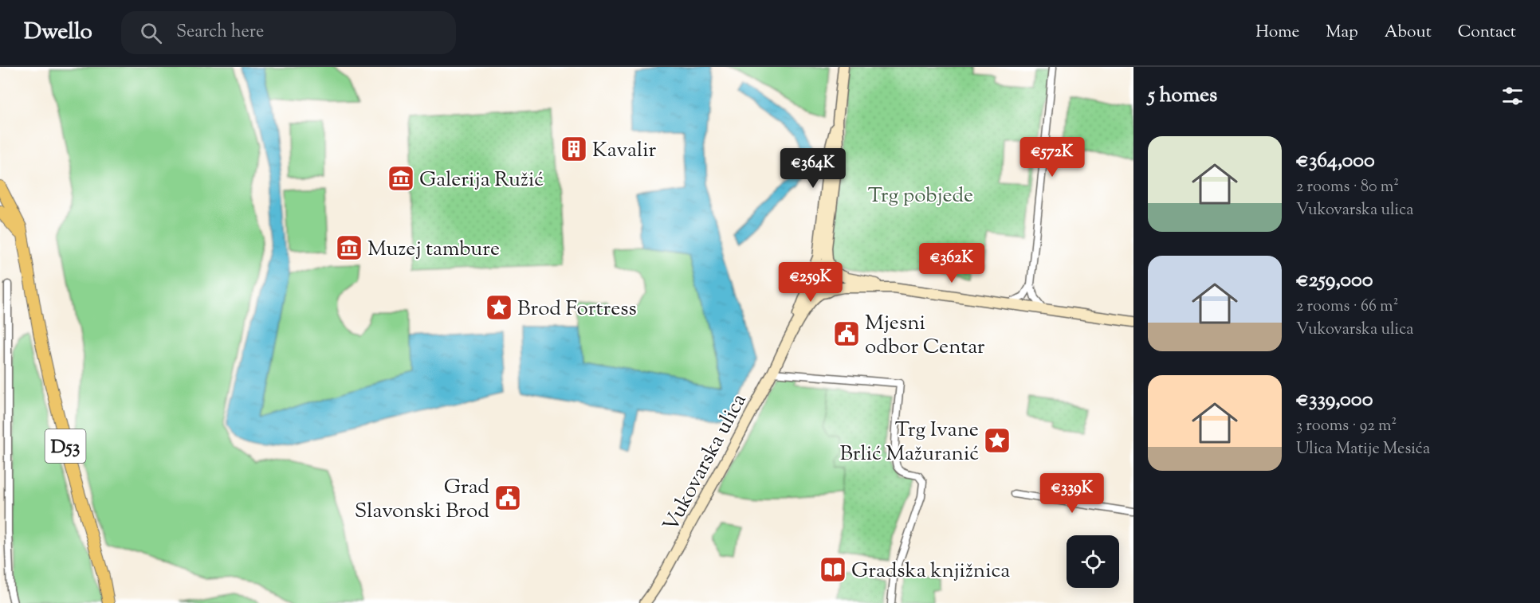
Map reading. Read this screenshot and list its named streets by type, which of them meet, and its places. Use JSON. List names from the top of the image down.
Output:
{
  "streets": {
    "main road": ["D53", "Vukovarska ulica"]
  },
  "parks": ["Trg pobjede"],
  "places": {
    "building": ["Kavalir"],
    "museum": ["Galerija Ružić", "Muzej tambure"],
    "place": ["Brod Fortress", "Trg Ivane Brlić Mažuranić"],
    "public building": ["Mjesni odbor Centar", "Grad Slavonski Brod"],
    "library": ["Gradska knjižnica"]
  },
  "page": {
    "header": "Dwello",
    "search": "Search here",
    "nav": [
      "Home",
      "Map",
      "About",
      "Contact"
    ],
    "heading": "5 homes",
    "list": [
      {
        "name": "€364,000",
        "note": "2 rooms · 80 m² · Vukovarska ulica"
      },
      {
        "name": "€259,000",
        "note": "2 rooms · 66 m² · Vukovarska ulica"
      },
      {
        "name": "€339,000",
        "note": "3 rooms · 92 m² · Ulica Matije Mesića"
      }
    ],
    "price": [
      "€572K",
      "€364K",
      "€362K",
      "€259K",
      "€339K"
    ]
  }
}
